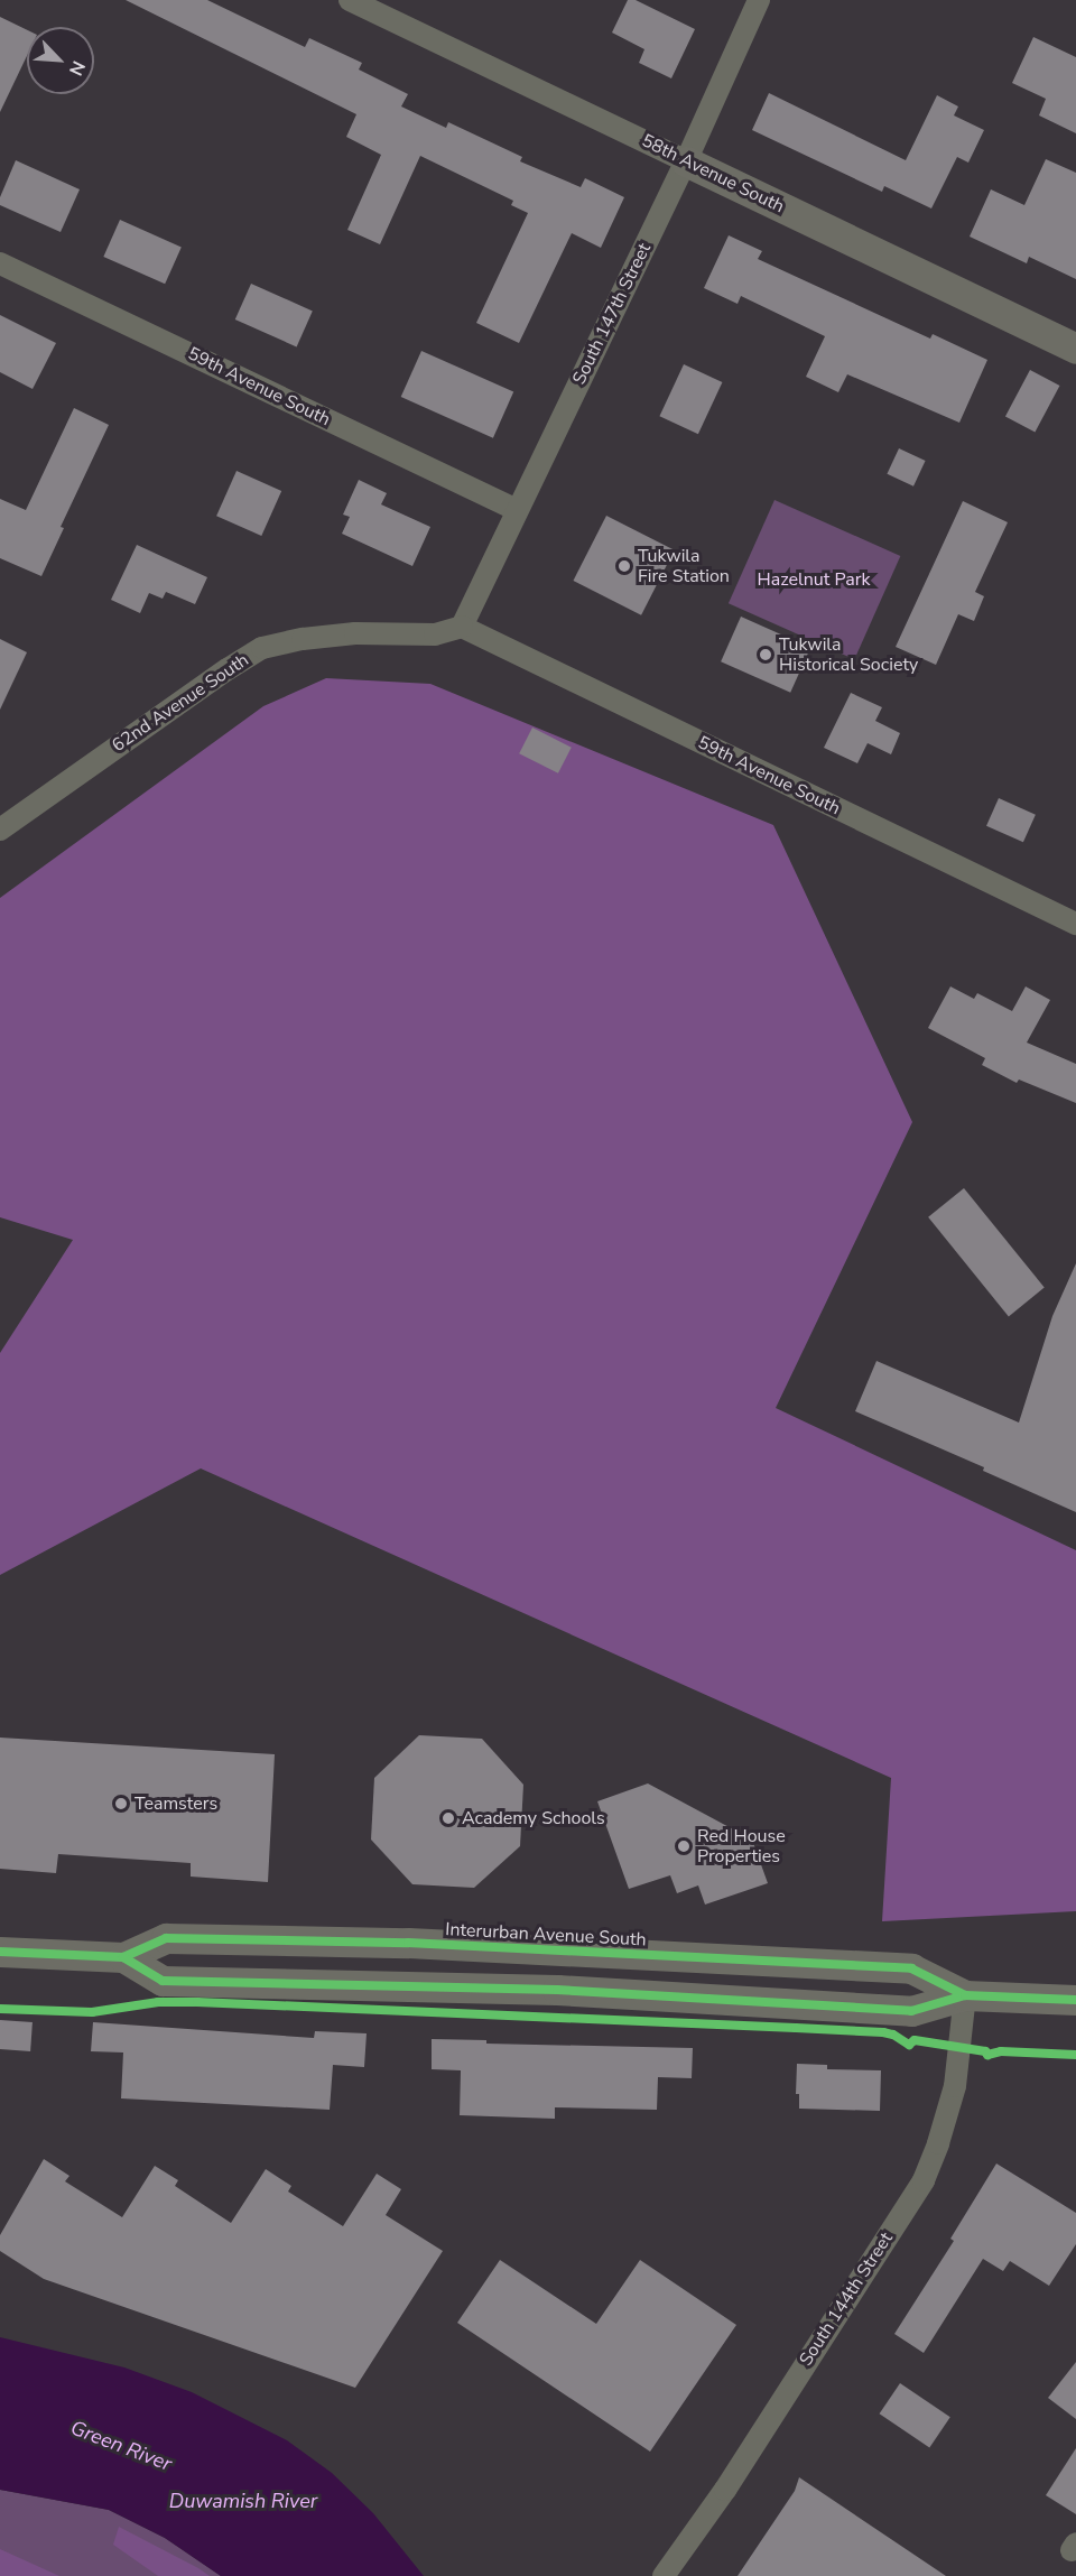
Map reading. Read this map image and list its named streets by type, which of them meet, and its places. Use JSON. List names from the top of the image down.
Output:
{
  "streets": {
    "main road": ["58th Avenue South", "Interurban Avenue South"],
    "street": [
      "South 147th Street",
      "59th Avenue South",
      "62nd Avenue South",
      "South 144th Street"
    ]
  },
  "crossings": [
    ["58th Avenue South", "South 147th Street"],
    ["South 147th Street", "59th Avenue South"],
    ["South 147th Street", "62nd Avenue South"],
    ["59th Avenue South", "62nd Avenue South"],
    ["Interurban Avenue South", "South 144th Street"]
  ],
  "water": ["Green River", "Duwamish River"],
  "parks": ["Hazelnut Park"],
  "places": [
    "Tukwila Fire Station",
    "Tukwila Historical Society",
    "Teamsters",
    "Academy Schools",
    "Red House Properties"
  ],
  "north": "bottom right"
}
